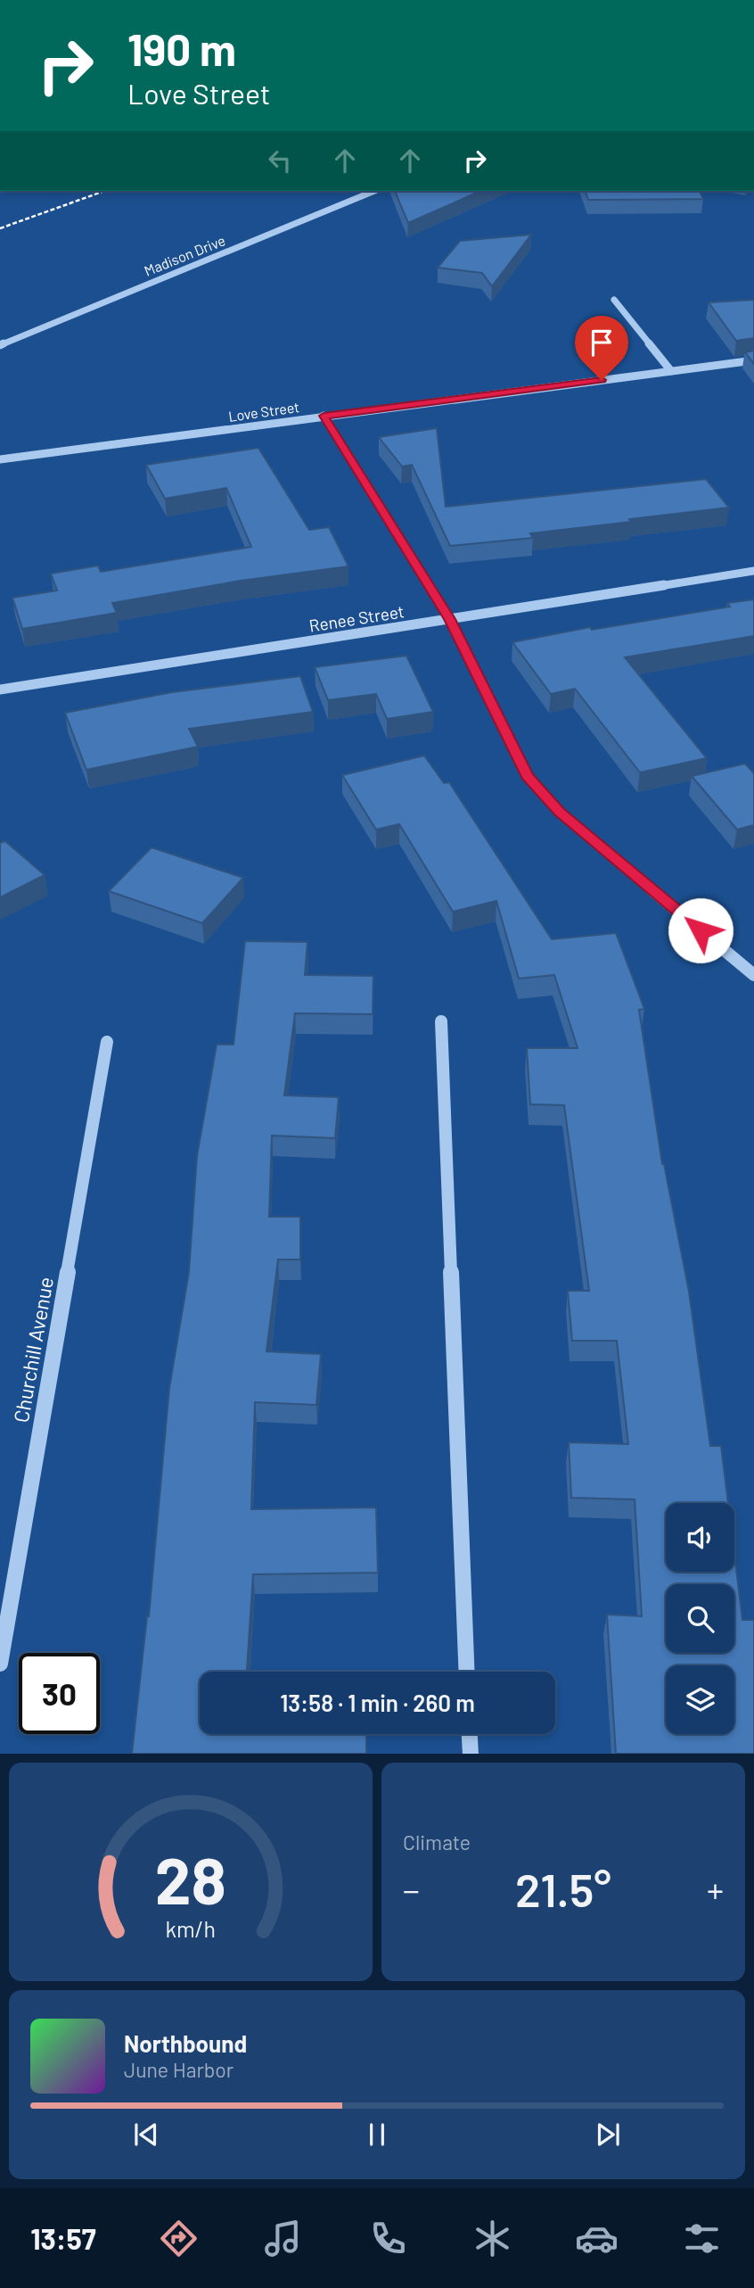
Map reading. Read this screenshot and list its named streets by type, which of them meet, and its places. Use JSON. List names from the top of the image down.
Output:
{
  "streets": {
    "street": [
      "Madison Drive",
      "Love Street",
      "Renee Street",
      "Churchill Avenue"
    ]
  },
  "page": {
    "turn": ["190 m", "Love Street"],
    "limit": "30",
    "trip": "13:58 · 1 min · 260 m",
    "tile": "Climate",
    "heat": ["−", "21.5°", "+"],
    "song": ["Northbound", "June Harbor"],
    "tabs": "13:57",
    "gauge": ["28", "km/h"]
  }
}
